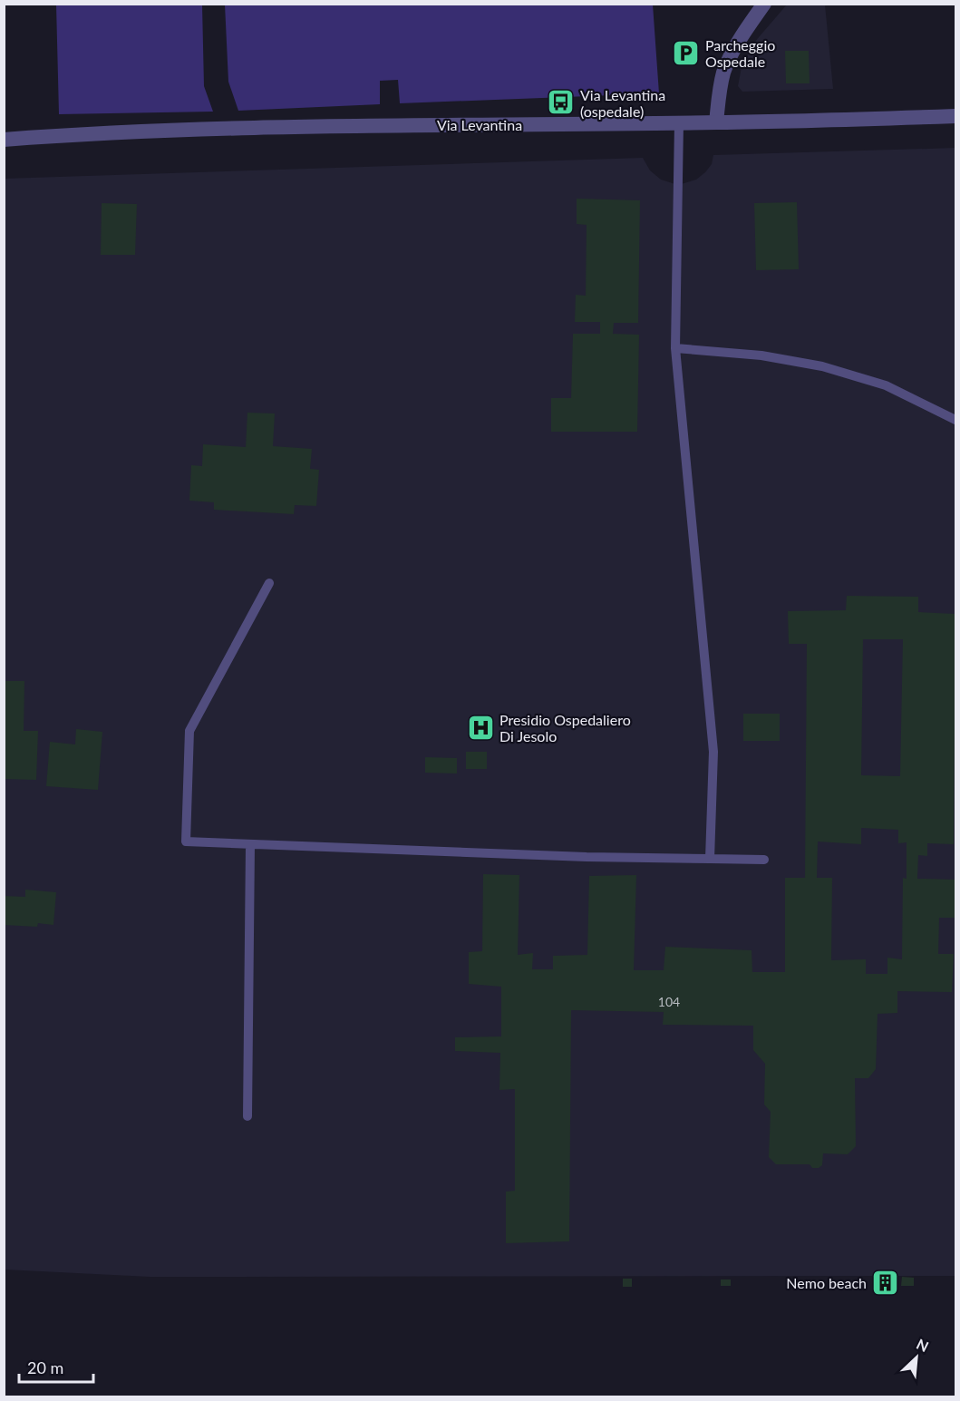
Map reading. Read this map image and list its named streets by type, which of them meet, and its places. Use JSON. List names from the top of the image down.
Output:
{
  "streets": {
    "street": ["Via Levantina"]
  },
  "places": {
    "parking": ["Parcheggio Ospedale"],
    "bus stop": ["Via Levantina (ospedale)"],
    "hospital": ["Presidio Ospedaliero Di Jesolo"],
    "building": ["Nemo beach"]
  },
  "house_numbers": ["104"],
  "scale_bar": "20 m",
  "north": "top right"
}
